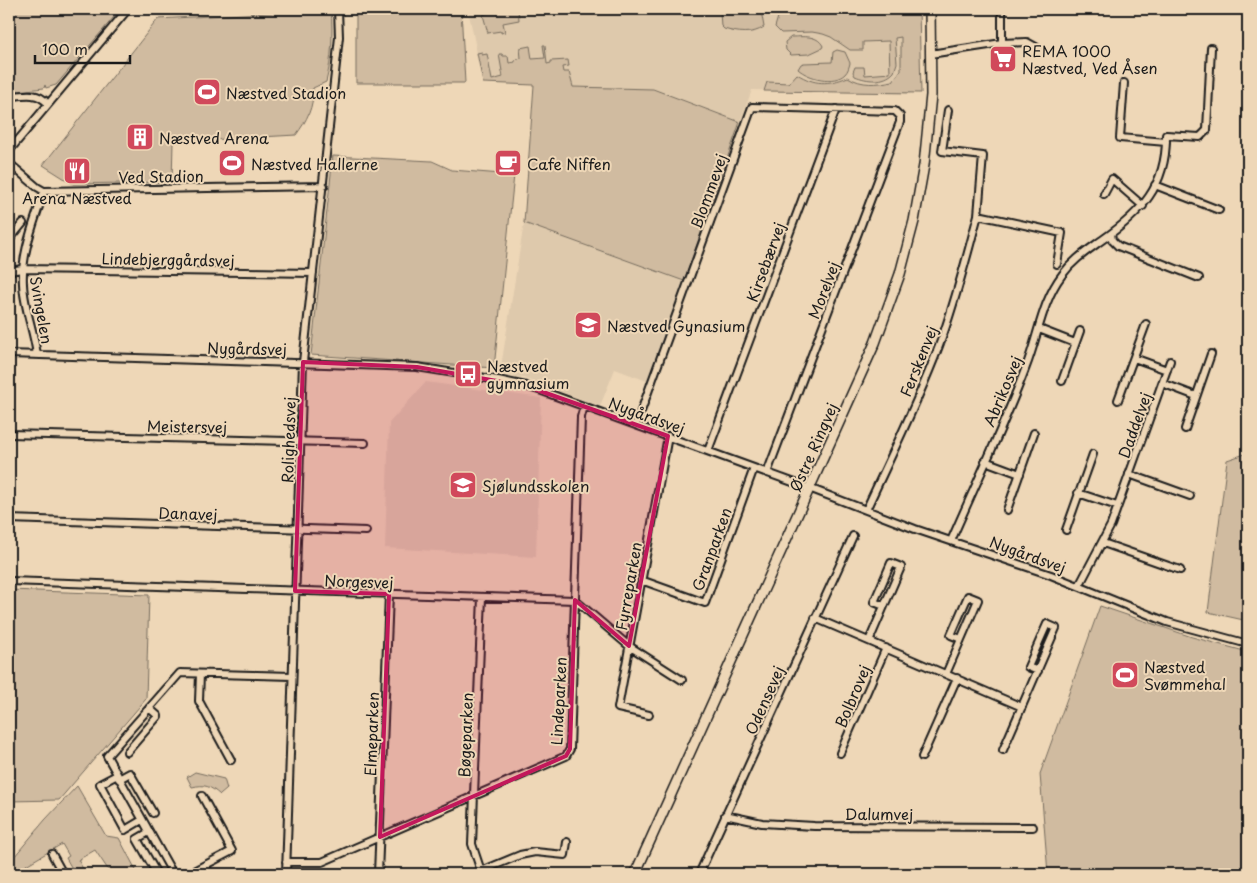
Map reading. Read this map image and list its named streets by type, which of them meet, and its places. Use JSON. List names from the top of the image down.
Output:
{
  "streets": {
    "street": [
      "Ved Stadion",
      "Blommevej",
      "Lindebjerggårdsvej",
      "Kirsebærvej",
      "Morelvej",
      "Svingelen",
      "Nygårdsvej",
      "Ferskenvej",
      "Abrikosvej",
      "Daddelvej",
      "Meistersvej",
      "Rolighedsvej",
      "Østre Ringvej",
      "Danavej",
      "Granparken",
      "Norgesvej",
      "Fyrreparken",
      "Bolbrovej",
      "Odensevej",
      "Lindeparken",
      "Elmeparken",
      "Bøgeparken",
      "Dalumvej"
    ]
  },
  "crossings": [
    ["Ved Stadion", "Svingelen"],
    ["Ved Stadion", "Rolighedsvej"],
    ["Blommevej", "Kirsebærvej"],
    ["Blommevej", "Morelvej"],
    ["Blommevej", "Nygårdsvej"],
    ["Lindebjerggårdsvej", "Svingelen"],
    ["Lindebjerggårdsvej", "Rolighedsvej"],
    ["Kirsebærvej", "Nygårdsvej"],
    ["Morelvej", "Nygårdsvej"],
    ["Svingelen", "Nygårdsvej"],
    ["Nygårdsvej", "Ferskenvej"],
    ["Nygårdsvej", "Abrikosvej"],
    ["Nygårdsvej", "Daddelvej"],
    ["Nygårdsvej", "Rolighedsvej"],
    ["Nygårdsvej", "Østre Ringvej"],
    ["Nygårdsvej", "Granparken"],
    ["Nygårdsvej", "Fyrreparken"],
    ["Nygårdsvej", "Lindeparken"],
    ["Meistersvej", "Rolighedsvej"],
    ["Rolighedsvej", "Danavej"],
    ["Rolighedsvej", "Norgesvej"],
    ["Rolighedsvej", "Lindeparken"],
    ["Granparken", "Fyrreparken"],
    ["Norgesvej", "Lindeparken"],
    ["Norgesvej", "Elmeparken"],
    ["Norgesvej", "Bøgeparken"],
    ["Odensevej", "Dalumvej"],
    ["Lindeparken", "Elmeparken"],
    ["Lindeparken", "Bøgeparken"]
  ],
  "places": {
    "supermarket": ["REMA 1000 Næstved, Ved Åsen"],
    "sports": ["Næstved Stadion", "Næstved Hallerne", "Næstved Svømmehal"],
    "building": ["Næstved Arena"],
    "cafe": ["Cafe Niffen"],
    "restaurant": ["Arena Næstved"],
    "school or university": ["Næstved Gynasium", "Sjølundsskolen"],
    "bus stop": ["Næstved gymnasium"]
  },
  "scale_bar": "100 m"
}
